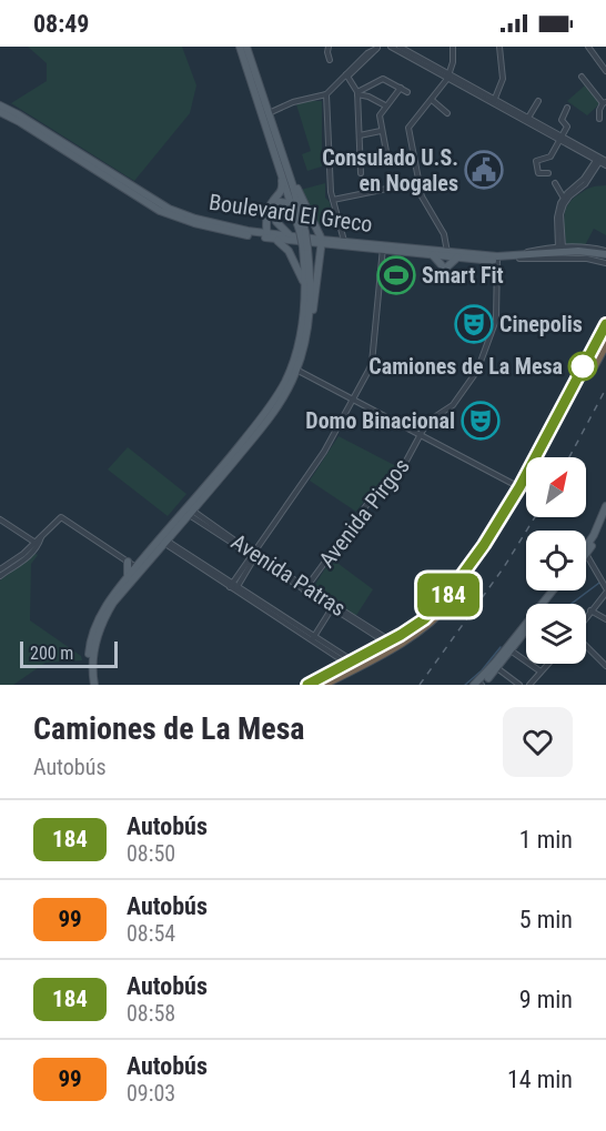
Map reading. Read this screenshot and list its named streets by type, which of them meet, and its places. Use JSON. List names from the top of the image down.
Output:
{
  "streets": {
    "main road": ["Boulevard El Greco"],
    "street": ["Avenida Pirgos", "Avenida Patras"]
  },
  "crossings": [
    ["Boulevard El Greco", "Avenida Pirgos"],
    ["Avenida Pirgos", "Avenida Patras"]
  ],
  "places": {
    "public building": ["Consulado U.S. en Nogales"],
    "sports": ["Smart Fit"],
    "theatre": ["Cinepolis", "Domo Binacional"],
    "other": ["Camiones de La Mesa"]
  },
  "lines": ["bus line 184"],
  "scale_bar": "200 m",
  "north": "top right",
  "page": {
    "status": "08:49",
    "on_map": "184",
    "scale": "200 m",
    "heading": ["Camiones de La Mesa", "Autobús"],
    "list": [
      {
        "mark": "184",
        "name": "Autobús",
        "note": "08:50",
        "value": "1 min"
      },
      {
        "mark": "99",
        "name": "Autobús",
        "note": "08:54",
        "value": "5 min"
      },
      {
        "mark": "184",
        "name": "Autobús",
        "note": "08:58",
        "value": "9 min"
      },
      {
        "mark": "99",
        "name": "Autobús",
        "note": "09:03",
        "value": "14 min"
      }
    ]
  }
}
